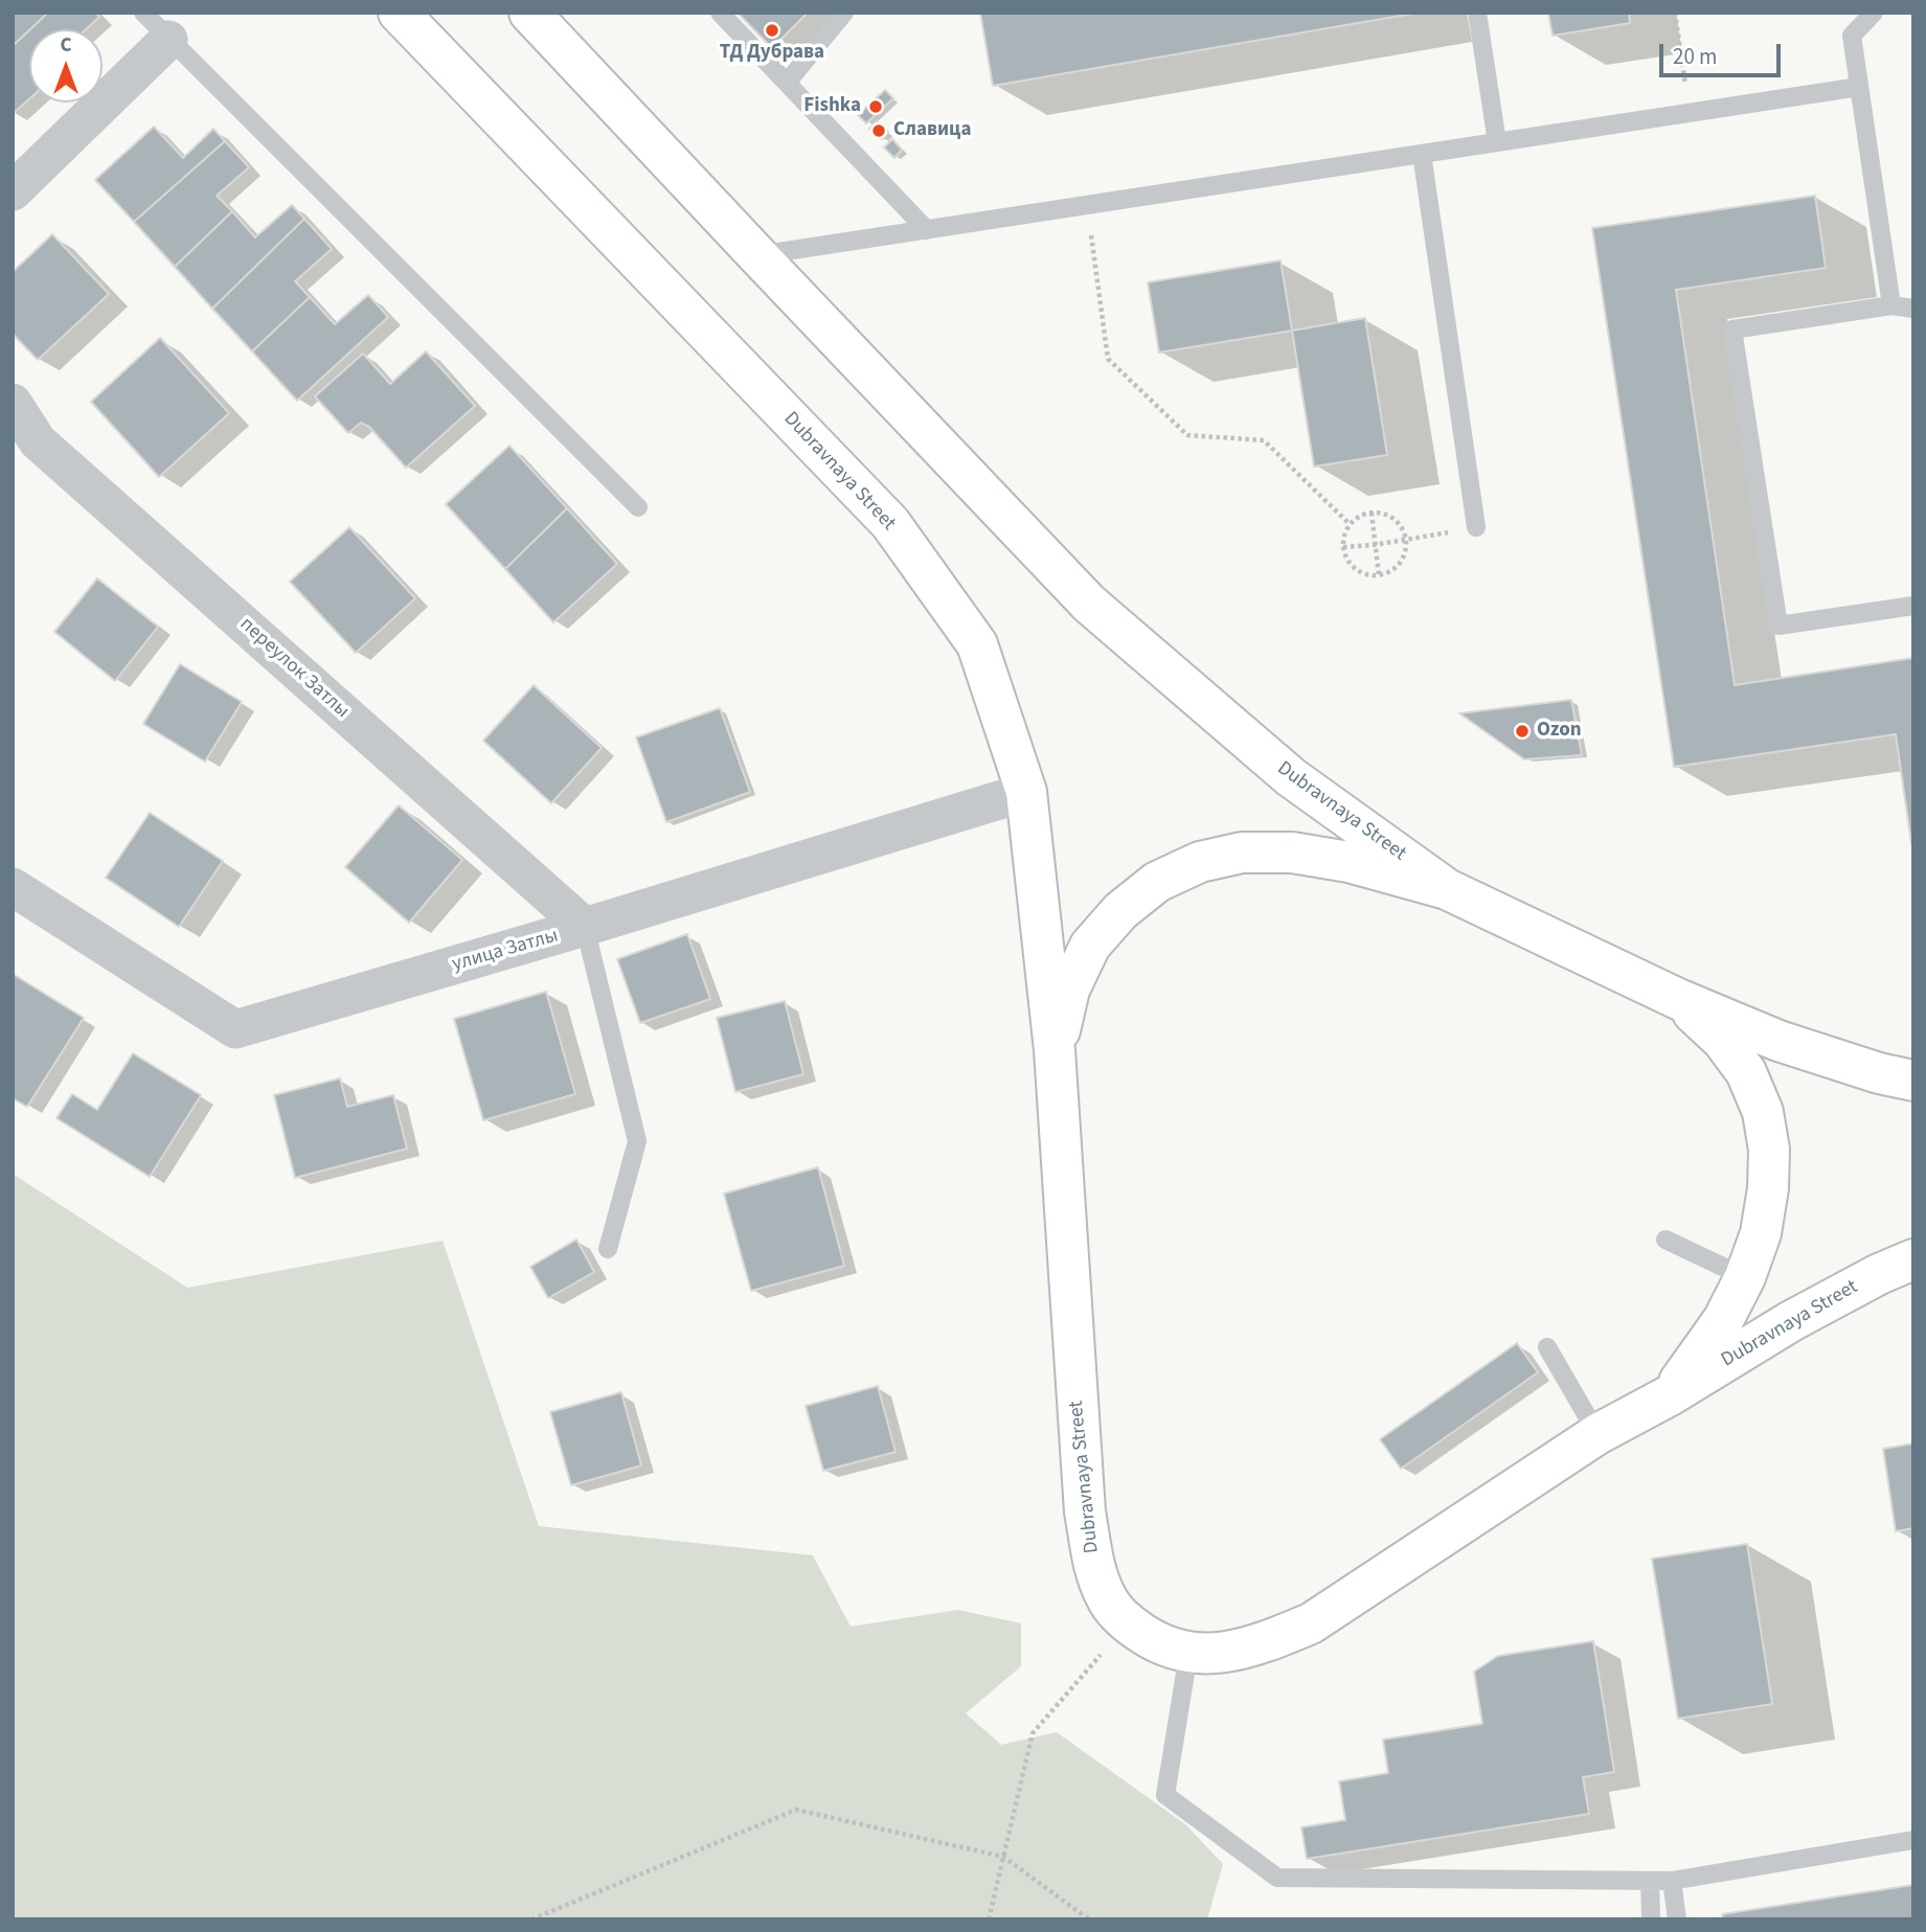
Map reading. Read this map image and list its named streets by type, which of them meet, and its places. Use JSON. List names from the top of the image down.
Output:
{
  "streets": {
    "street": ["Dubravnaya Street", "переулок Затлы", "улица Затлы"]
  },
  "crossings": [
    ["Dubravnaya Street", "улица Затлы"],
    ["переулок Затлы", "улица Затлы"]
  ],
  "places": [
    "ТД Дубрава",
    "Fishka",
    "Славица",
    "Ozon"
  ],
  "scale_bar": "20 m",
  "north": "top"
}
